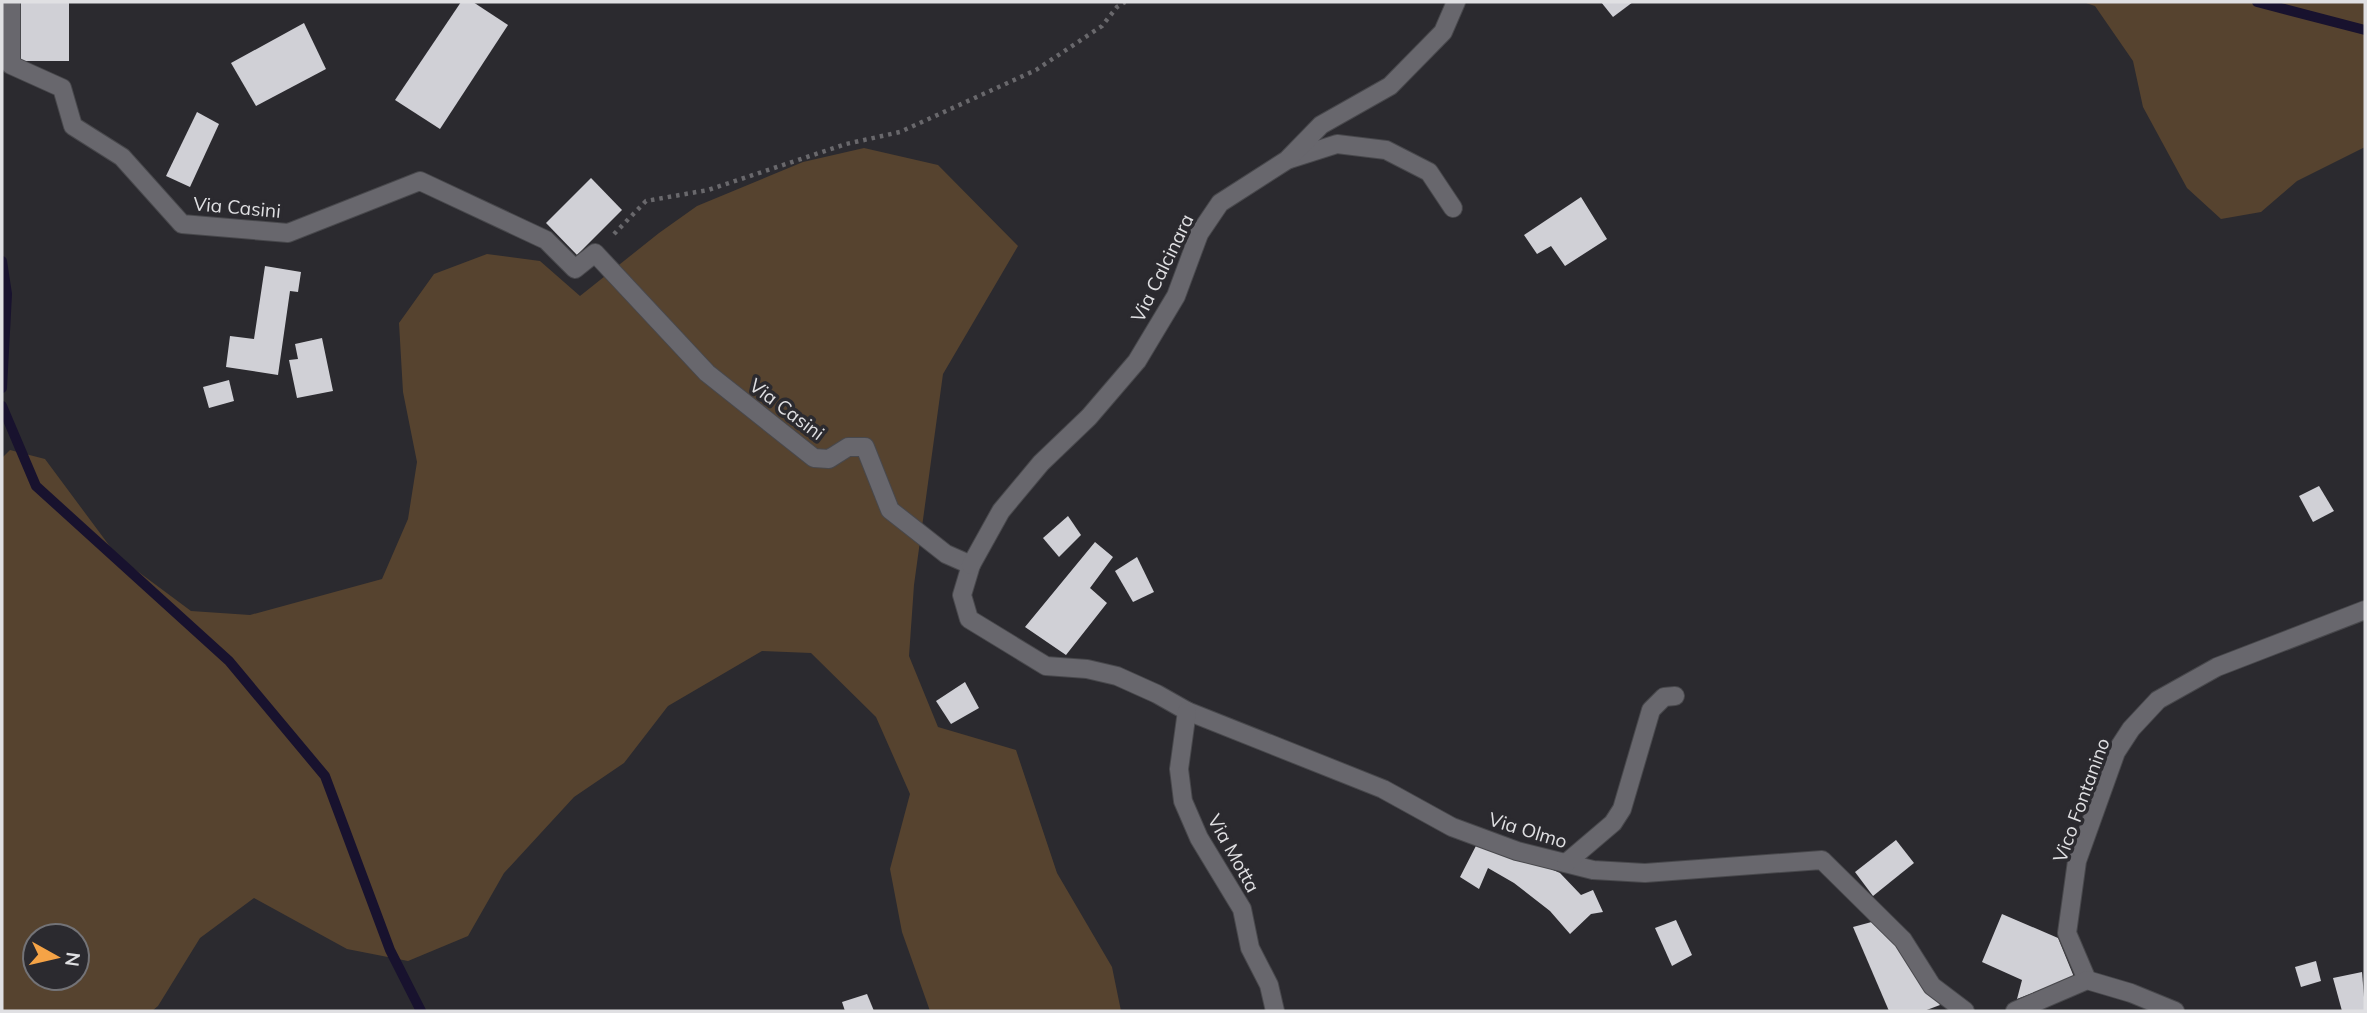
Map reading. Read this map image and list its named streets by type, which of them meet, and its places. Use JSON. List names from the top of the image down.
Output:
{
  "streets": {
    "street": [
      "Via Casini",
      "Via Calcinara",
      "Vico Fontanino",
      "Via Olmo",
      "Via Motta"
    ]
  },
  "crossings": [
    ["Via Casini", "Via Calcinara"],
    ["Via Casini", "Via Olmo"],
    ["Via Calcinara", "Via Olmo"],
    ["Via Olmo", "Via Motta"]
  ],
  "north": "right"
}
